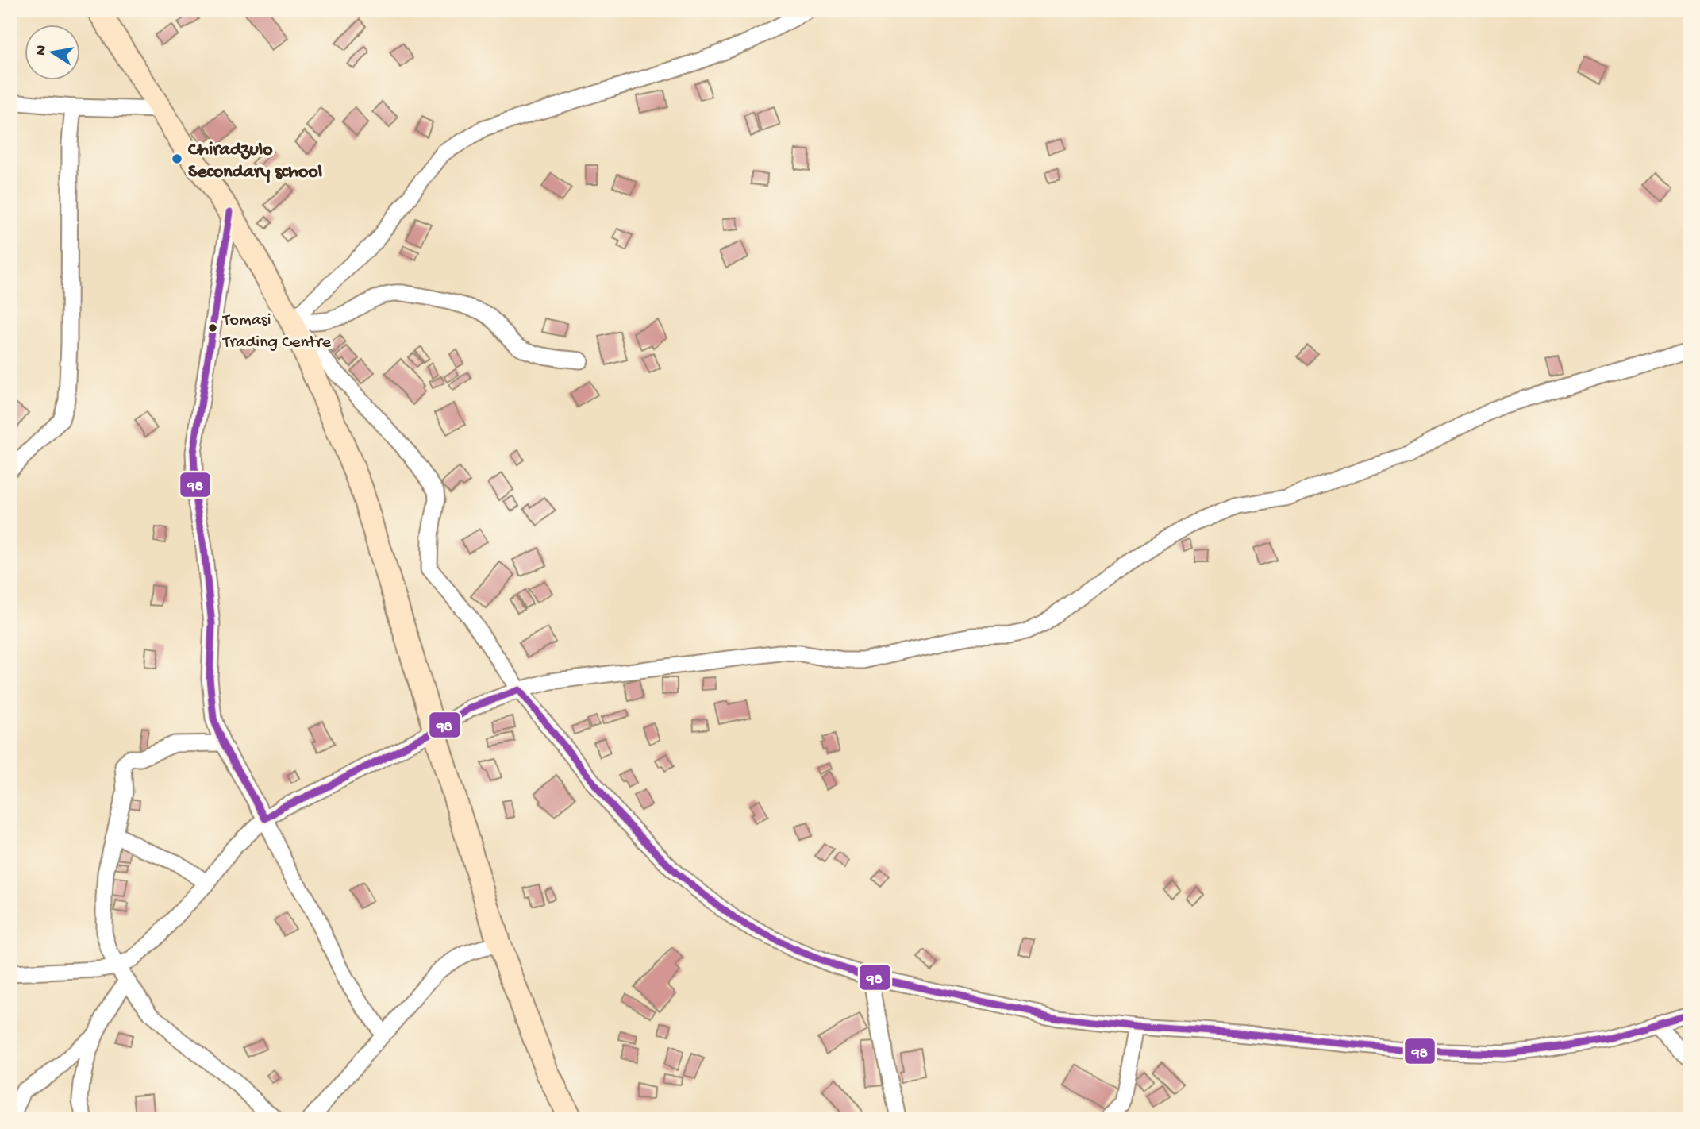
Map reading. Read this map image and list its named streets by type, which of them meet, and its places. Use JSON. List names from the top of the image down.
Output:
{
  "places": ["Chiradzulo Secondary school", "Tomasi Trading Centre"],
  "lines": ["transit line 98"],
  "north": "left"
}
